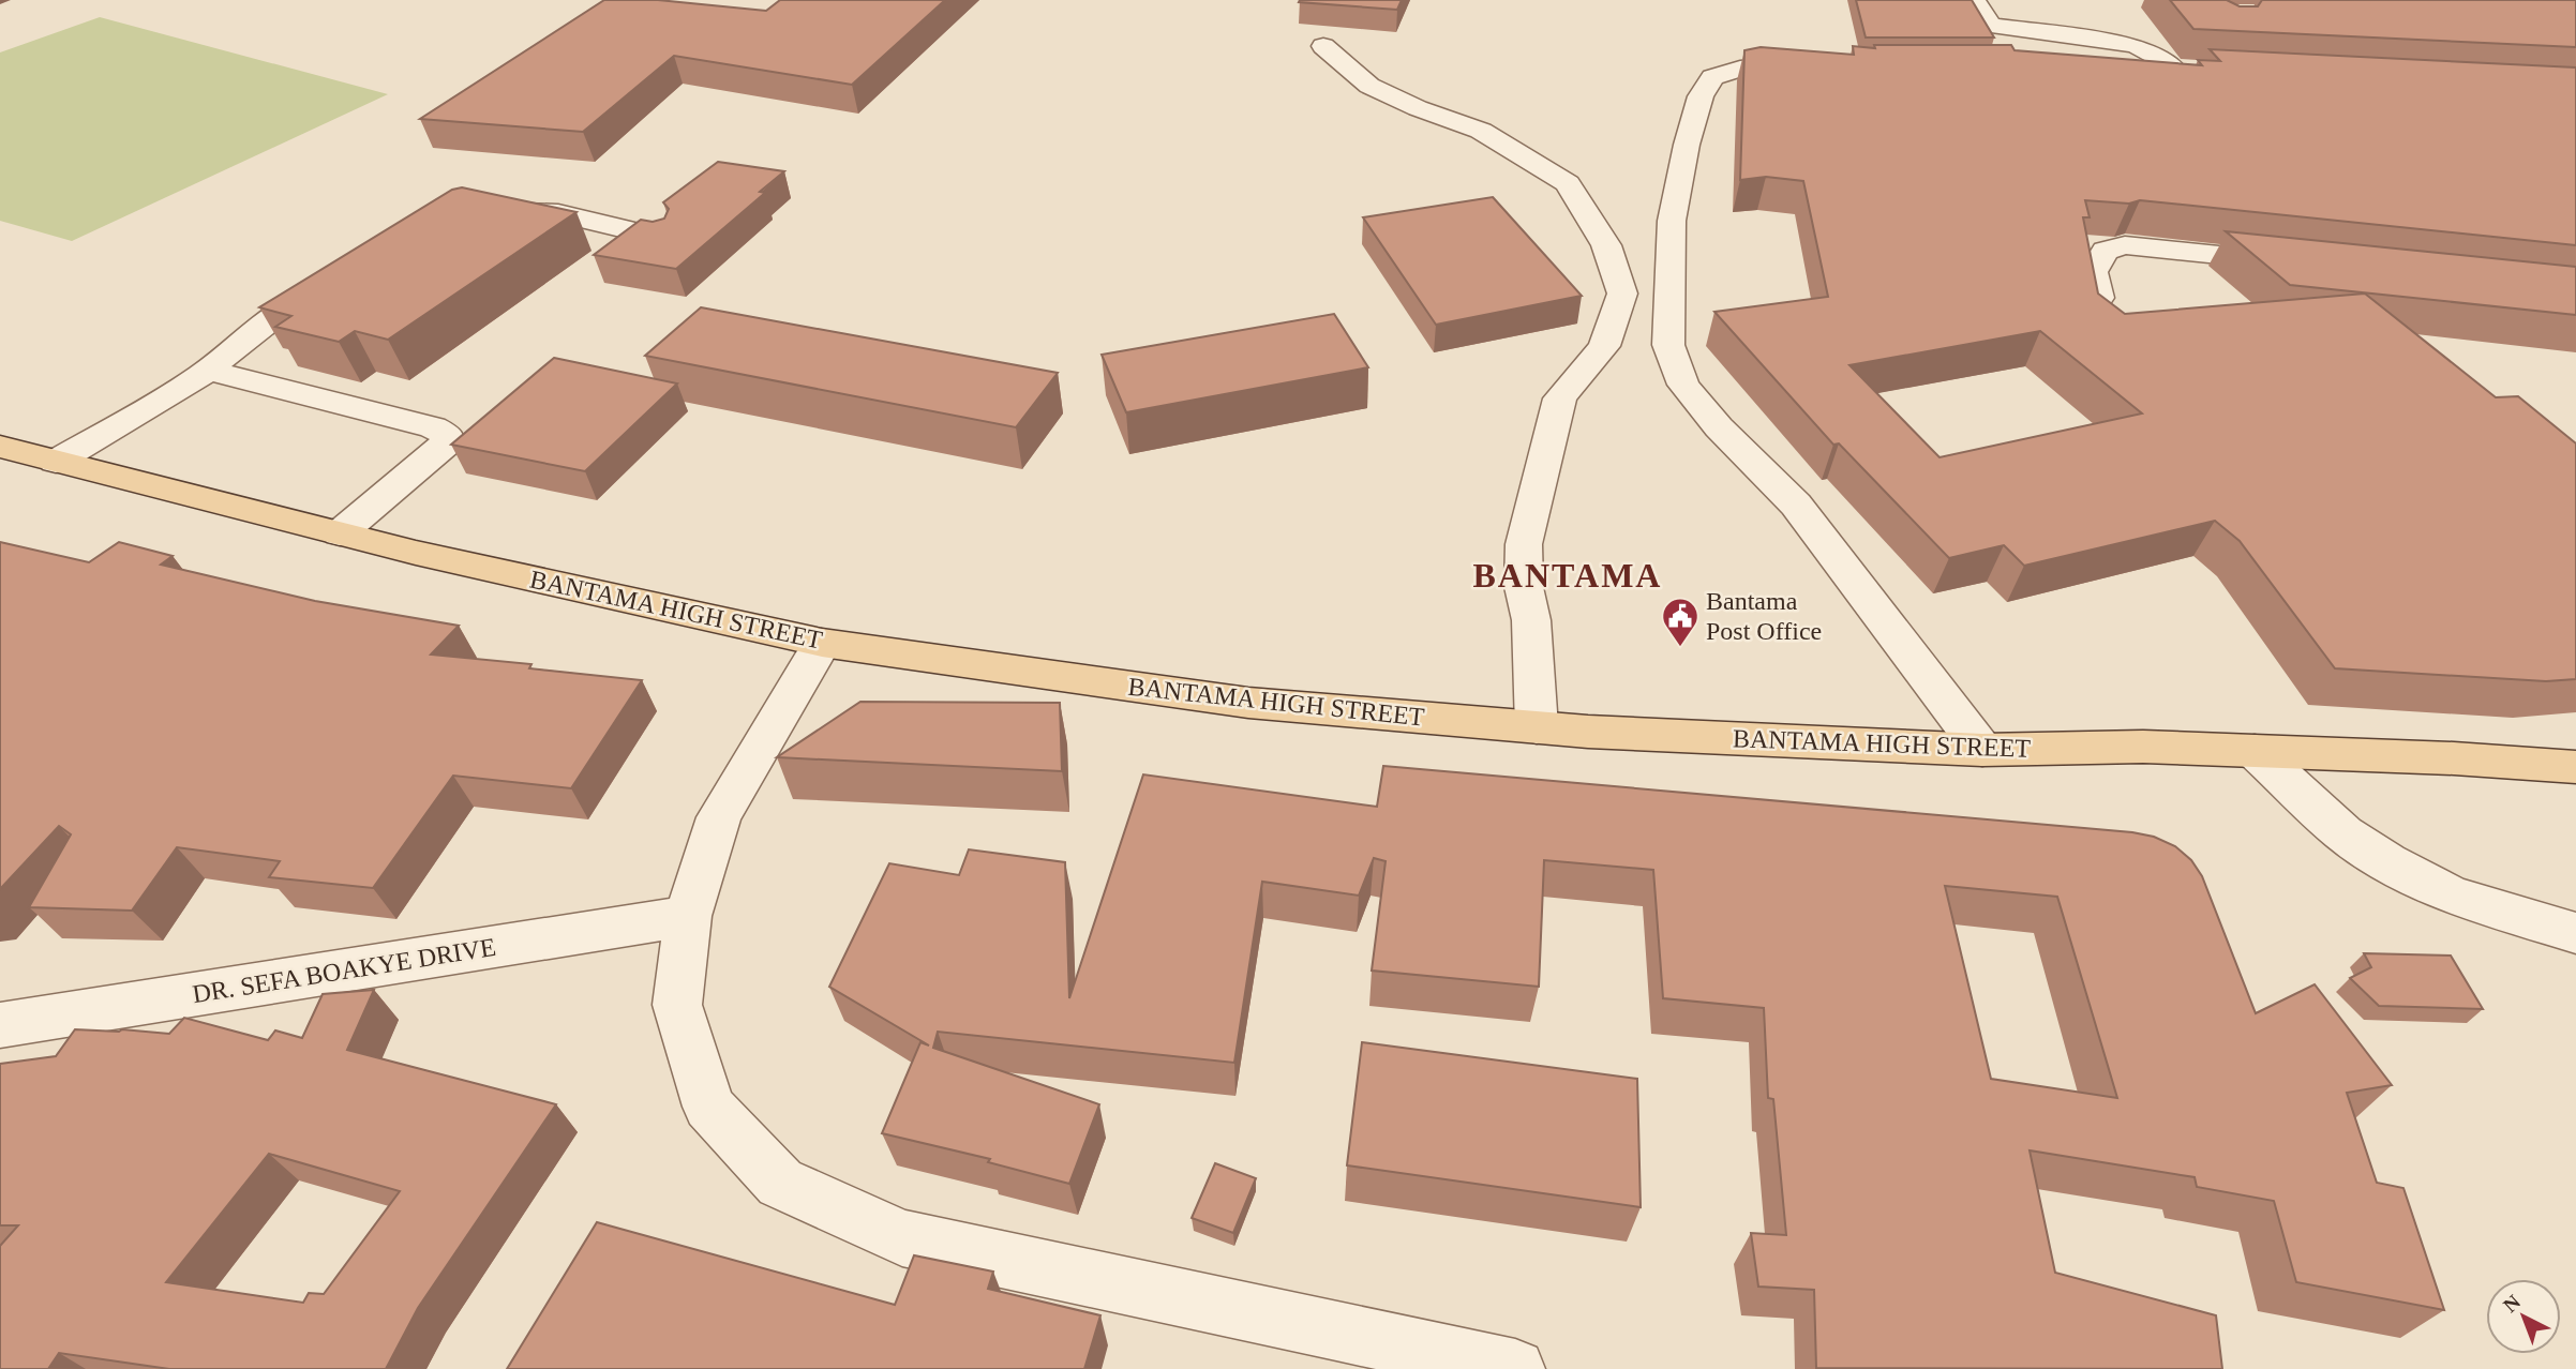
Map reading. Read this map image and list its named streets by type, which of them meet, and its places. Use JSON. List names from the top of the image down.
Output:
{
  "streets": {
    "main road": ["BANTAMA HIGH STREET"],
    "street": ["DR. SEFA BOAKYE DRIVE"]
  },
  "districts": ["BANTAMA"],
  "places": {
    "public building": ["Bantama Post Office"]
  },
  "north": "top left"
}
